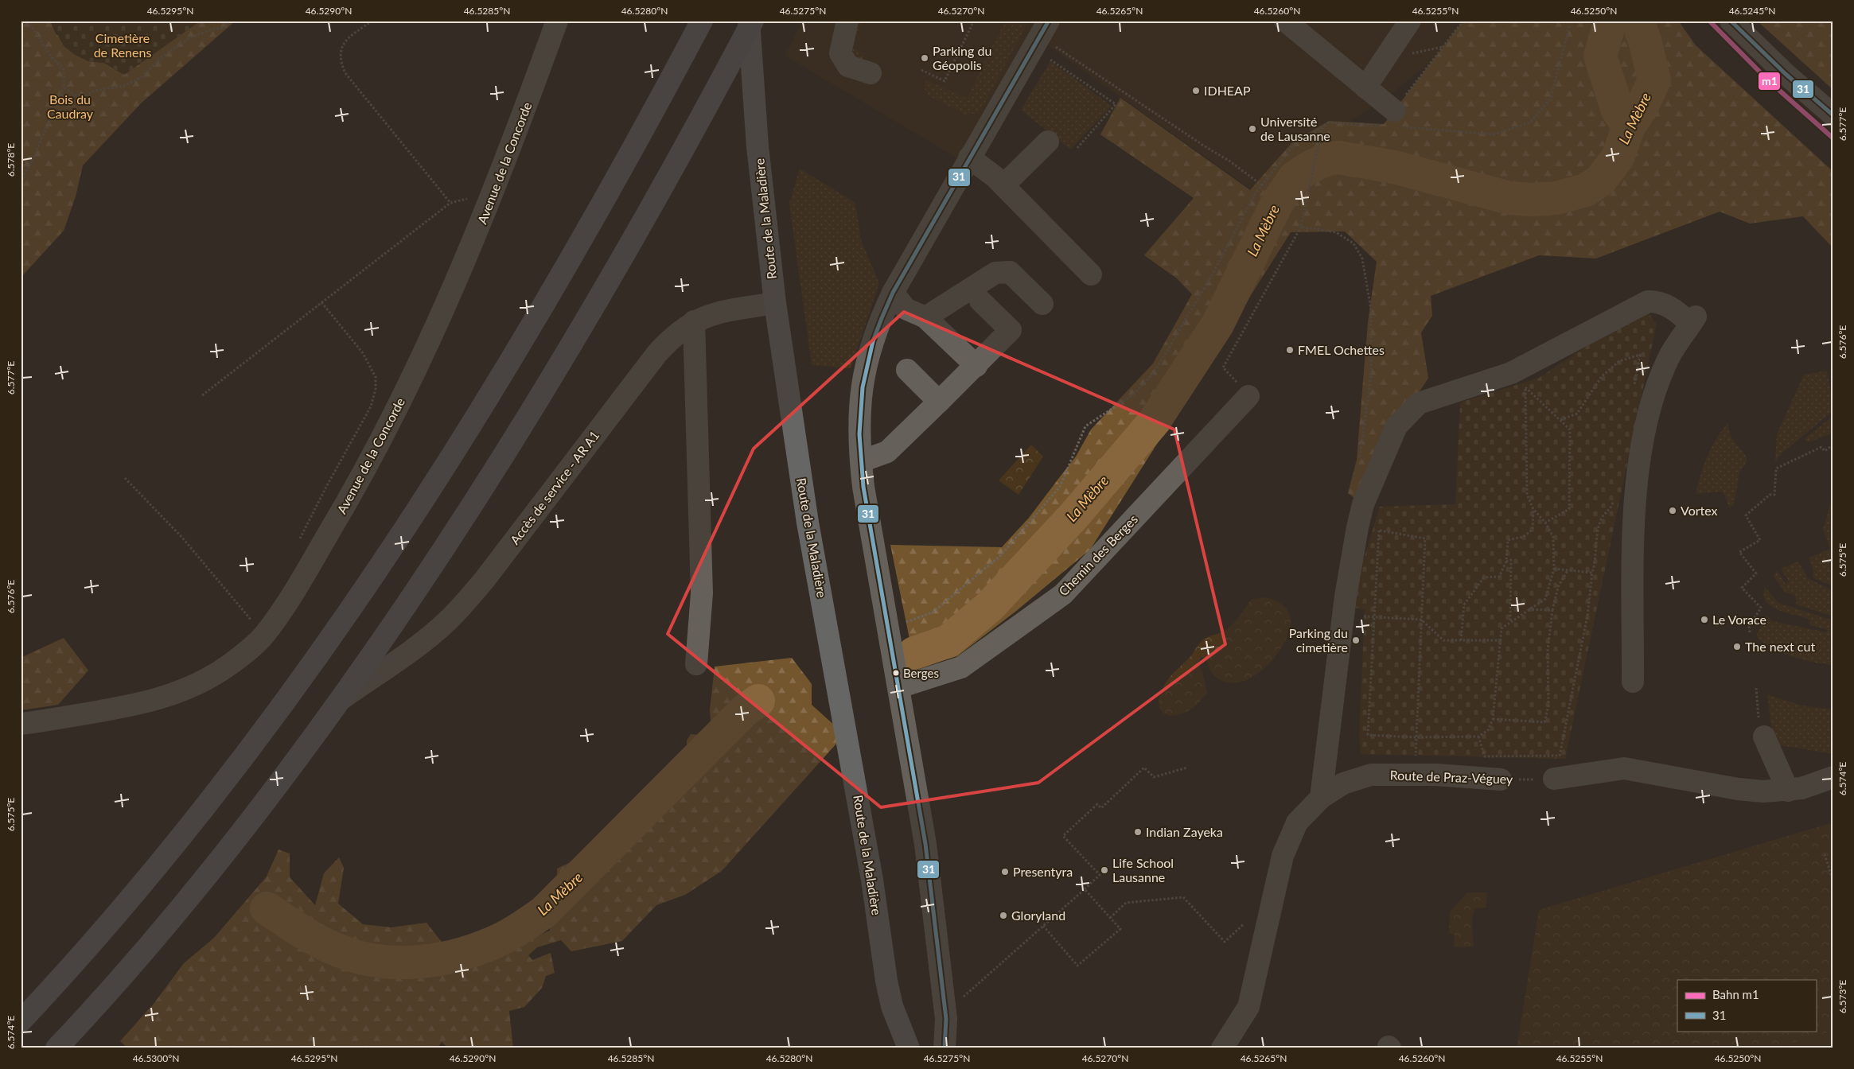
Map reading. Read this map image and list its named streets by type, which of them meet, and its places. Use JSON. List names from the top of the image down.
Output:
{
  "streets": {
    "main road": ["Route de la Maladière"],
    "street": [
      "Avenue de la Concorde",
      "Accès de service - AR A1",
      "Chemin des Berges",
      "Route de Praz-Véguey"
    ]
  },
  "crossings": [
    ["Route de la Maladière", "Accès de service - AR A1"]
  ],
  "water": ["La Mèbre"],
  "parks": ["Cimetière de Renens", "Bois du Caudray"],
  "places": [
    "Parking du Géopolis",
    "IDHEAP",
    "Université de Lausanne",
    "FMEL Ochettes",
    "Vortex",
    "Le Vorace",
    "Parking du cimetière",
    "The next cut",
    "Berges",
    "Indian Zayeka",
    "Life School Lausanne",
    "Presentyra",
    "Gloryland"
  ],
  "lines": ["rail line m1", "transit line 31"],
  "legend": ["Bahn m1", "31"],
  "coordinates": [
    "46.5295°N",
    "46.5290°N",
    "46.5285°N",
    "46.5280°N",
    "46.5275°N",
    "46.5270°N",
    "46.5265°N",
    "46.5260°N",
    "46.5255°N",
    "46.5250°N",
    "46.5245°N",
    "6.577°E",
    "6.578°E",
    "6.576°E",
    "6.575°E",
    "6.574°E",
    "6.573°E",
    "46.5300°N"
  ]
}
